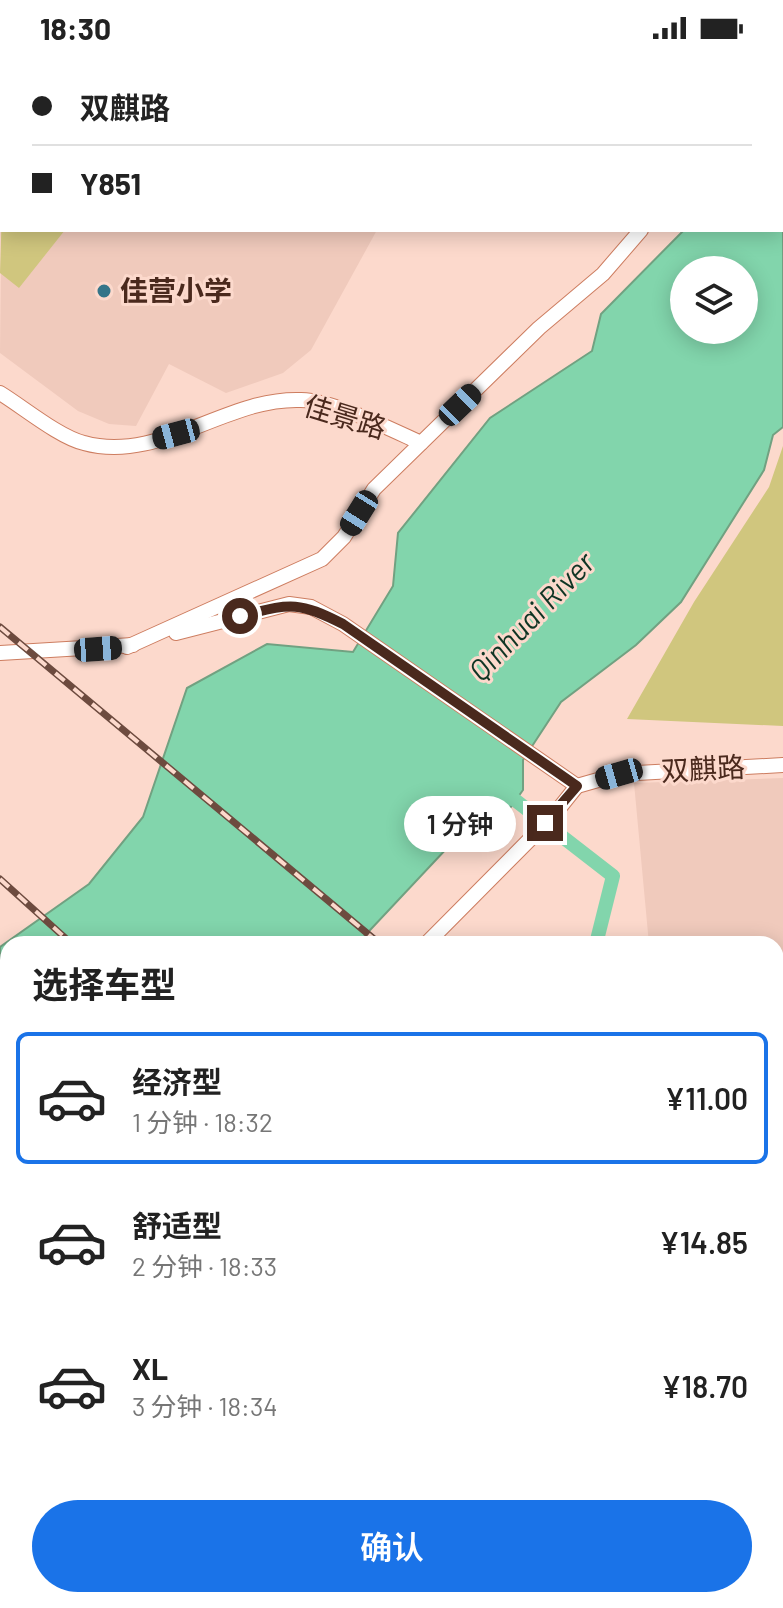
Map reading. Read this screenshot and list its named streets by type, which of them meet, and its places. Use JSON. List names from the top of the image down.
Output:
{
  "streets": {
    "street": ["佳景路", "双麒路"]
  },
  "water": ["Qinhuai River"],
  "places": ["佳营小学"],
  "page": {
    "status": "18:30",
    "banner": ["双麒路", "Y851"],
    "bubble": "1 分钟",
    "heading": "选择车型",
    "list": [
      {
        "name": "经济型",
        "note": "1 分钟 · 18:32",
        "value": "¥11.00"
      },
      {
        "name": "舒适型",
        "note": "2 分钟 · 18:33",
        "value": "¥14.85"
      },
      {
        "name": "XL",
        "note": "3 分钟 · 18:34",
        "value": "¥18.70"
      }
    ],
    "buttons": "确认"
  }
}
